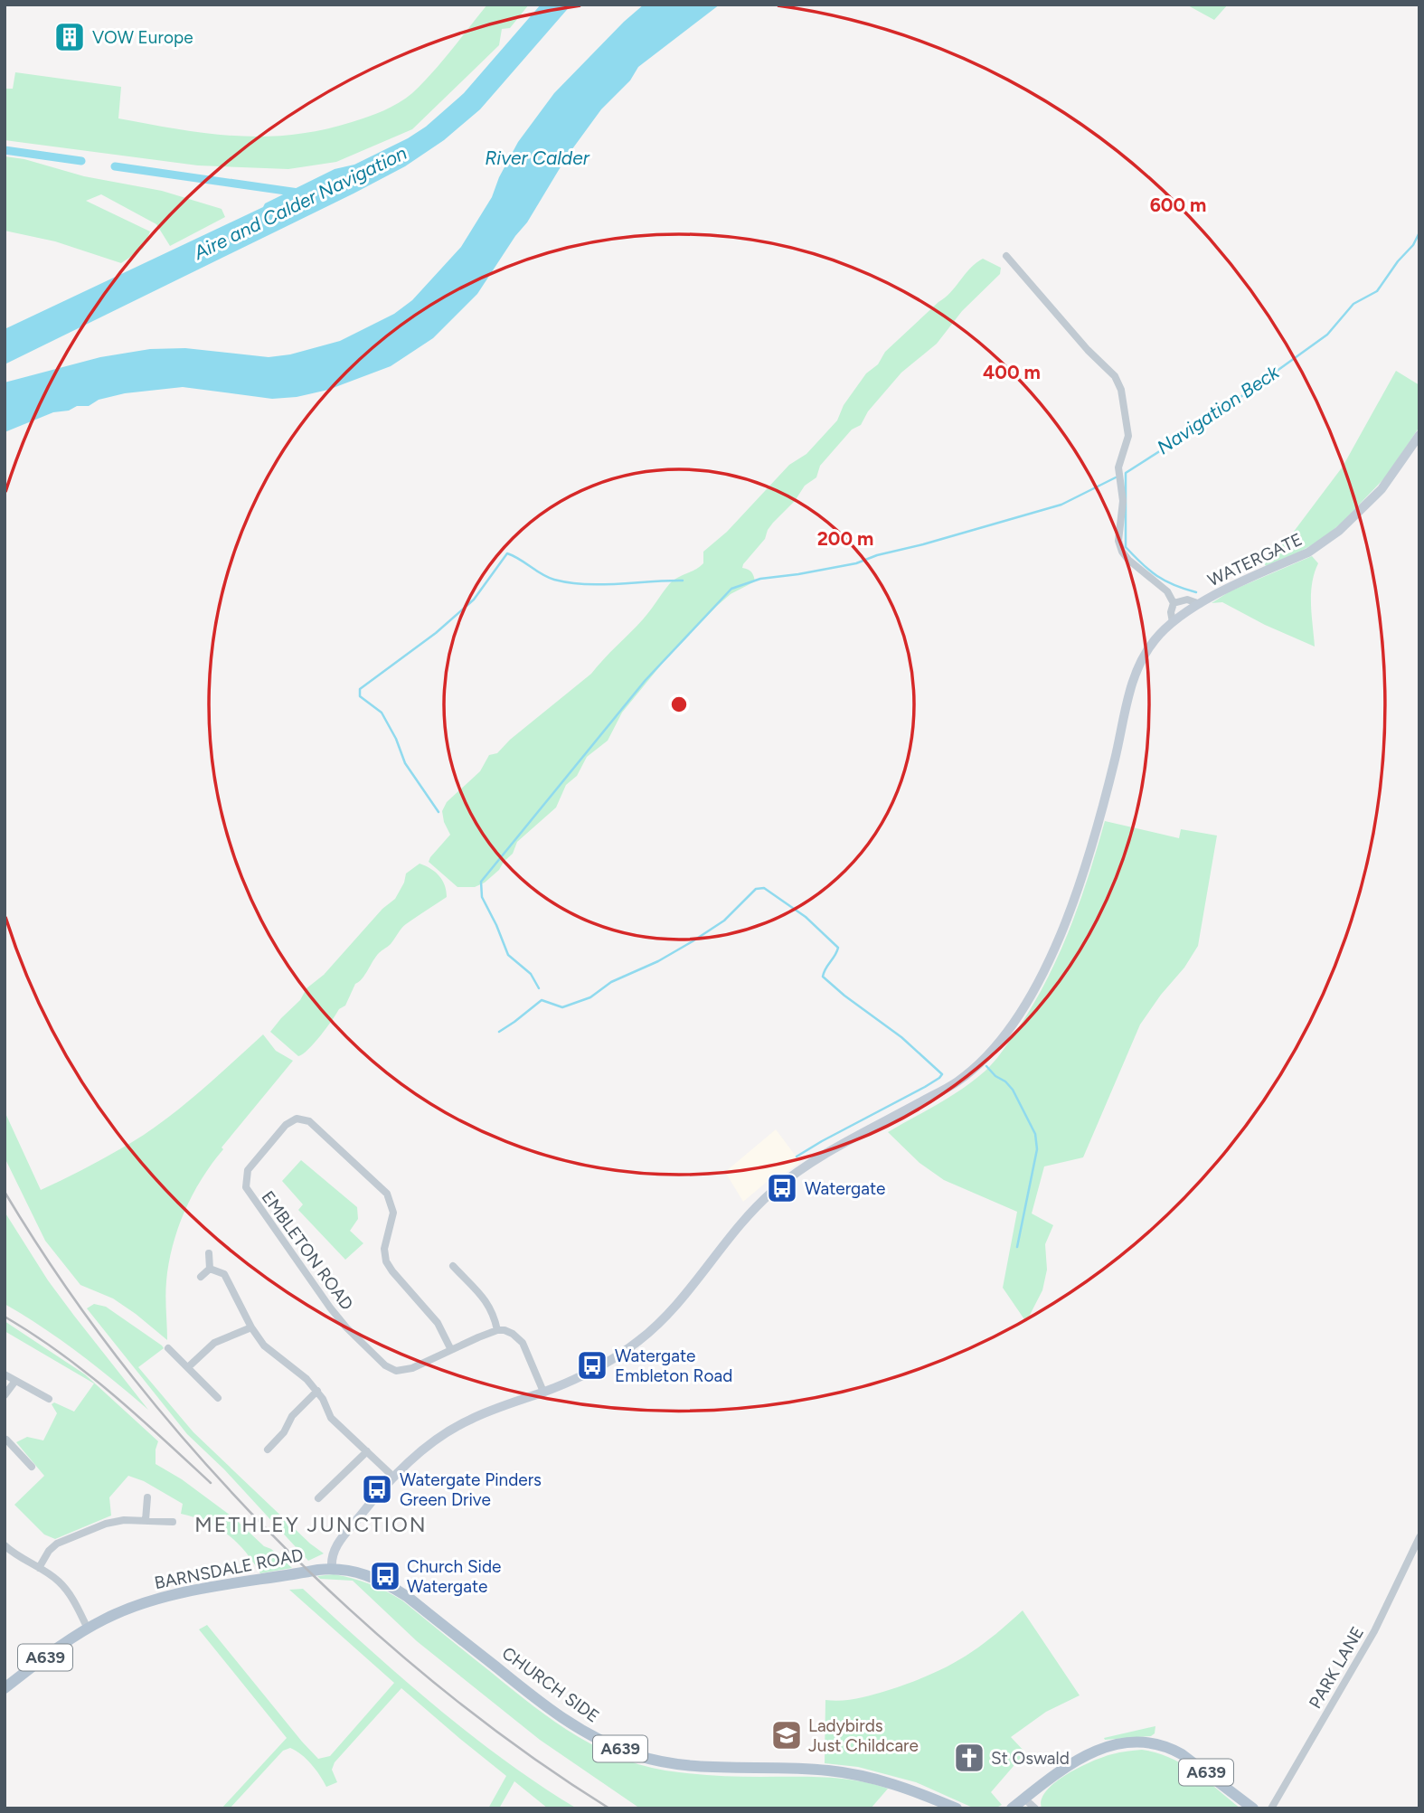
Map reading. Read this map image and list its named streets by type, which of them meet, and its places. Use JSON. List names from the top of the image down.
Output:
{
  "streets": {
    "main road": [
      "WATERGATE",
      "BARNSDALE ROAD",
      "A639",
      "CHURCH SIDE"
    ],
    "street": ["EMBLETON ROAD", "PARK LANE"]
  },
  "crossings": [
    ["WATERGATE", "BARNSDALE ROAD"],
    ["WATERGATE", "CHURCH SIDE"],
    ["BARNSDALE ROAD", "CHURCH SIDE"]
  ],
  "districts": ["METHLEY JUNCTION"],
  "water": ["River Calder", "Aire and Calder Navigation", "Navigation Beck"],
  "places": {
    "building": ["VOW Europe"],
    "bus stop": [
      "Watergate",
      "Watergate Embleton Road",
      "Watergate Pinders Green Drive",
      "Church Side Watergate"
    ],
    "school or university": ["Ladybirds Just Childcare"],
    "church": ["St Oswald"]
  },
  "rings": ["600 m", "400 m", "200 m"]
}
